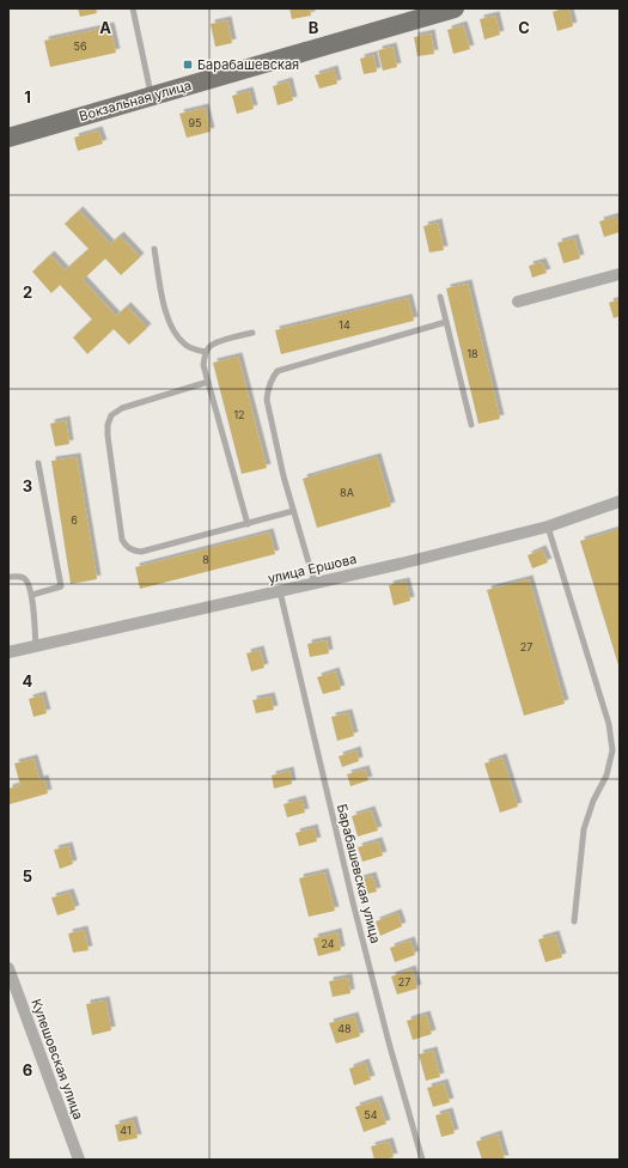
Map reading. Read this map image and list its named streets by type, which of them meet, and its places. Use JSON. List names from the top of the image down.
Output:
{
  "streets": {
    "main road": ["Вокзальная улица"],
    "street": ["улица Ершова", "Кулешовская улица"],
    "lane": ["Барабашевская улица"]
  },
  "crossings": [
    ["улица Ершова", "Барабашевская улица"]
  ],
  "places": {
    "transit": ["Барабашевская"]
  },
  "house_numbers": [
    "56",
    "95",
    "14",
    "18",
    "12",
    "8А",
    "6",
    "8",
    "27",
    "24",
    "27",
    "48",
    "54",
    "41"
  ],
  "grid": {
    "columns": ["A", "B", "C"],
    "rows": [
      "1",
      "2",
      "3",
      "4",
      "5",
      "6"
    ]
  }
}
